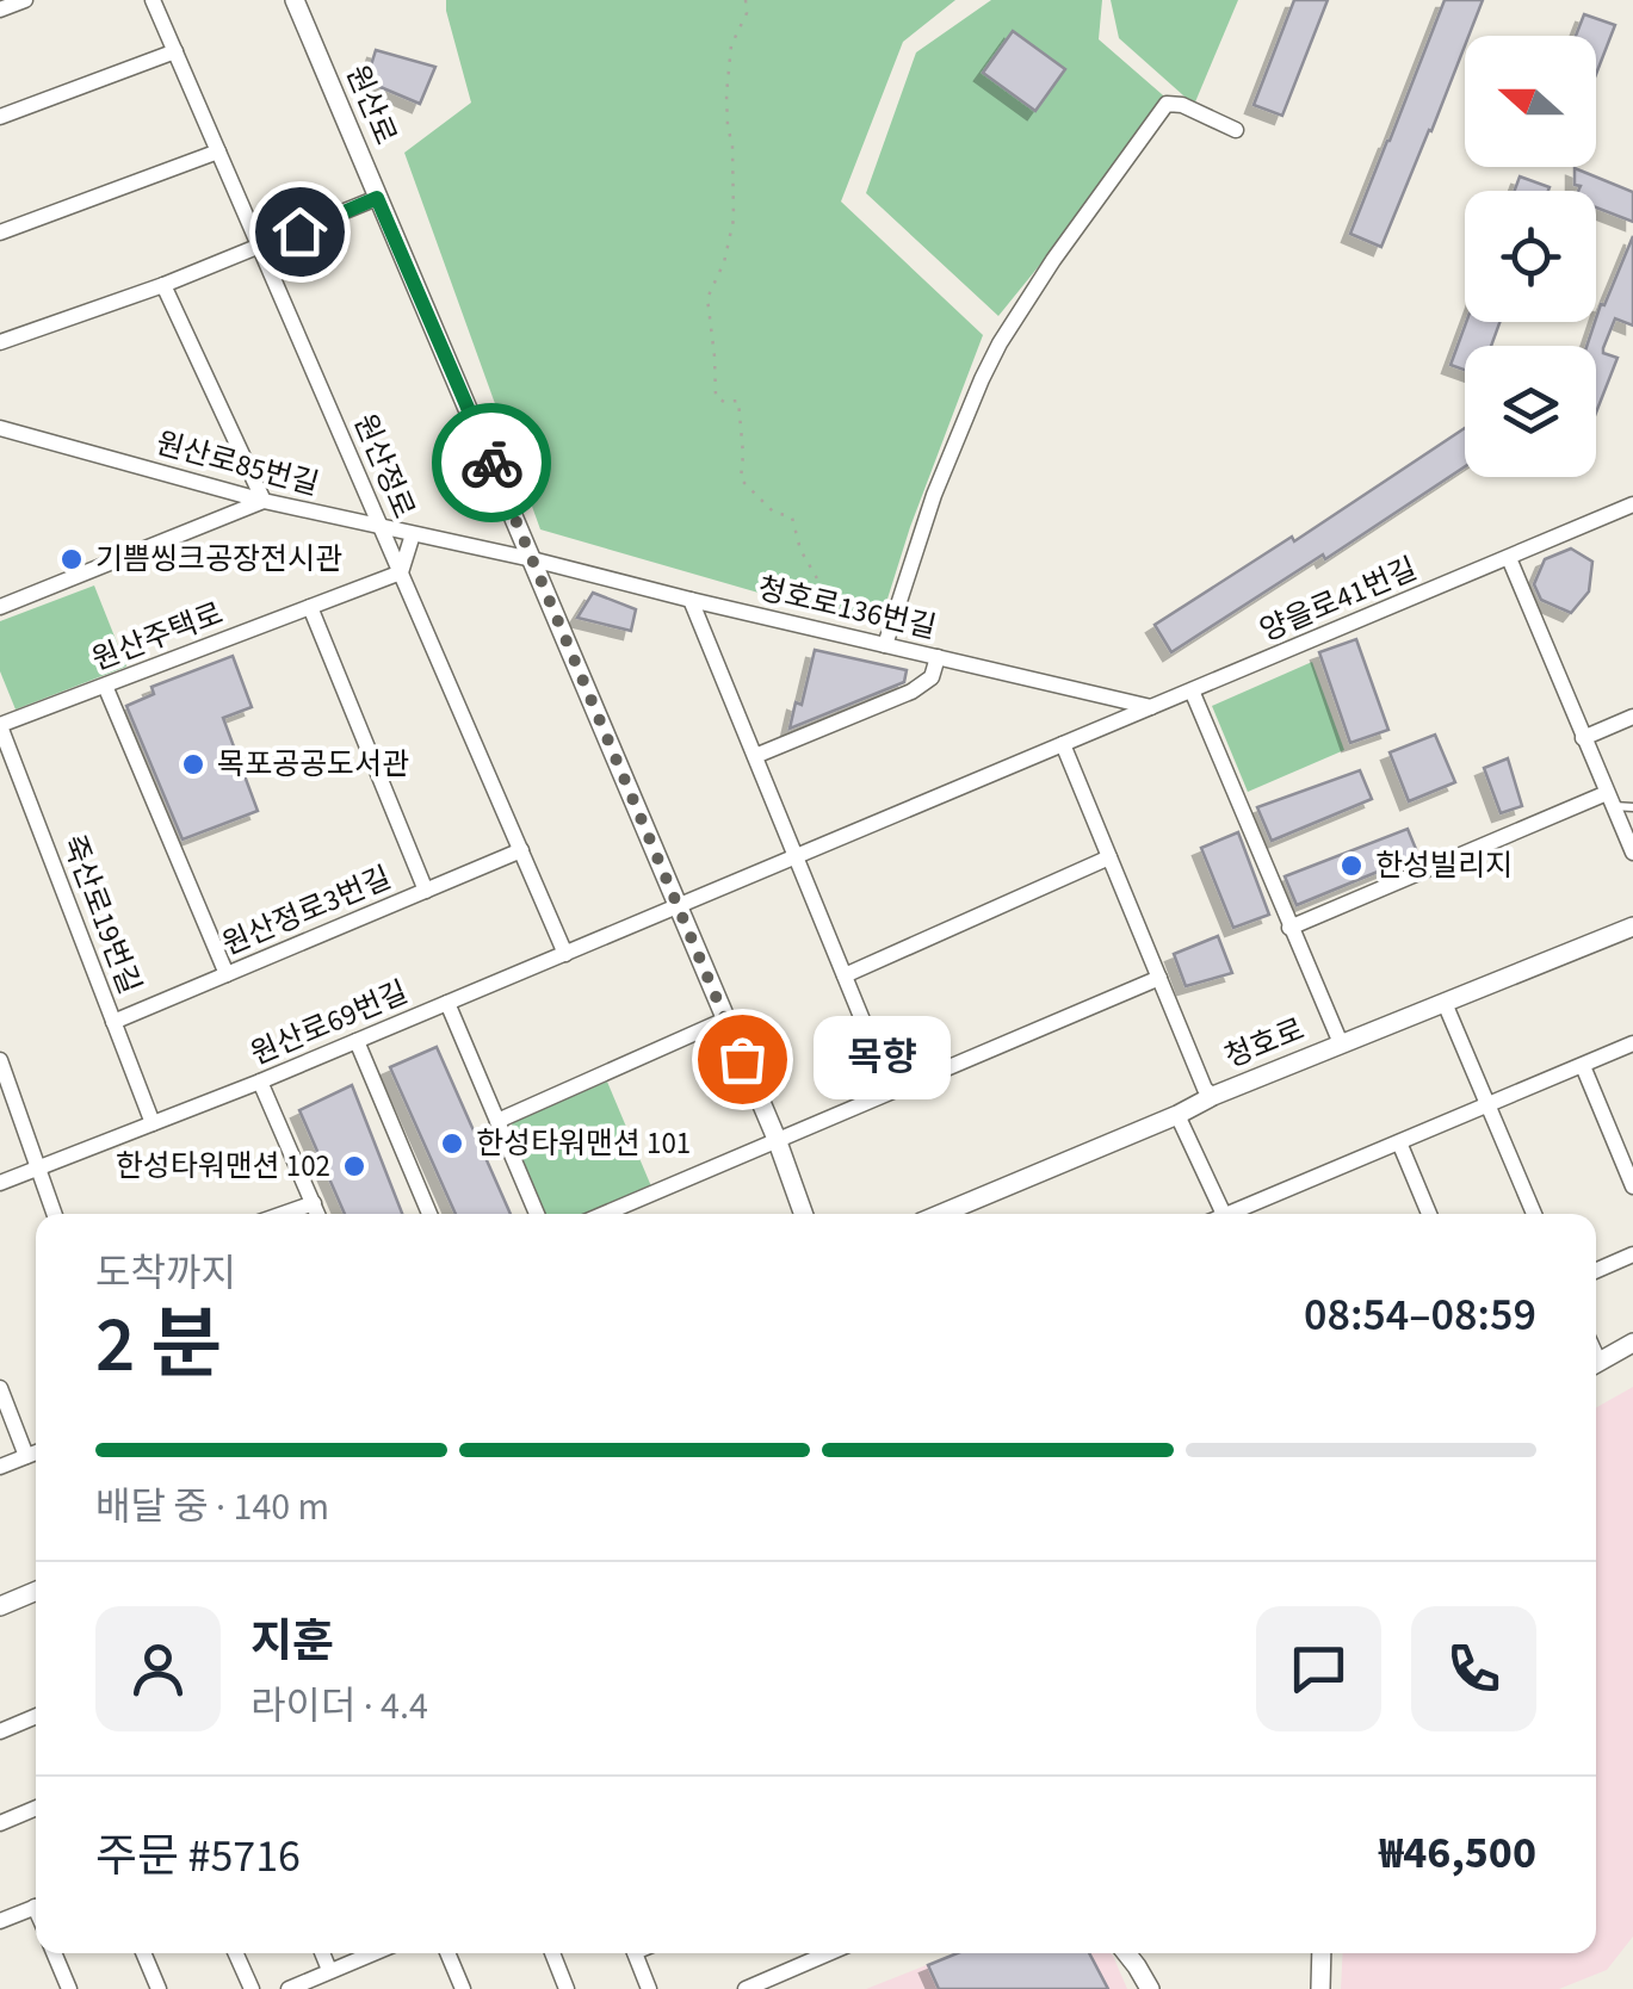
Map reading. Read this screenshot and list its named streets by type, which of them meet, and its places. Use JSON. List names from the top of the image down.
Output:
{
  "streets": {
    "street": [
      "원산로",
      "원산로85번길",
      "원산정로",
      "양을로41번길",
      "청호로136번길",
      "원산주택로",
      "원산정로3번길",
      "죽산로19번길",
      "원산로69번길",
      "청호로"
    ]
  },
  "crossings": [
    ["원산로", "원산로85번길"],
    ["원산로", "청호로136번길"],
    ["원산로", "원산로69번길"],
    ["원산로85번길", "원산정로"],
    ["원산로85번길", "청호로136번길"],
    ["원산정로", "원산주택로"],
    ["원산정로", "원산정로3번길"],
    ["원산정로", "원산로69번길"],
    ["양을로41번길", "청호로136번길"],
    ["양을로41번길", "원산로69번길"],
    ["원산주택로", "죽산로19번길"],
    ["원산정로3번길", "죽산로19번길"],
    ["죽산로19번길", "원산로69번길"]
  ],
  "places": [
    "기쁨씽크공장전시관",
    "목포공공도서관",
    "한성빌리지",
    "목향",
    "한성타워맨션 101",
    "한성타워맨션 102"
  ],
  "north": "left",
  "page": {
    "bubble": "목향",
    "heading": ["2 분", "도착까지", "08:54–08:59"],
    "panel": [
      "지훈",
      "라이더 · 4.4",
      "주문 #5716",
      "₩46,500"
    ],
    "bar": "배달 중 · 140 m"
  }
}
